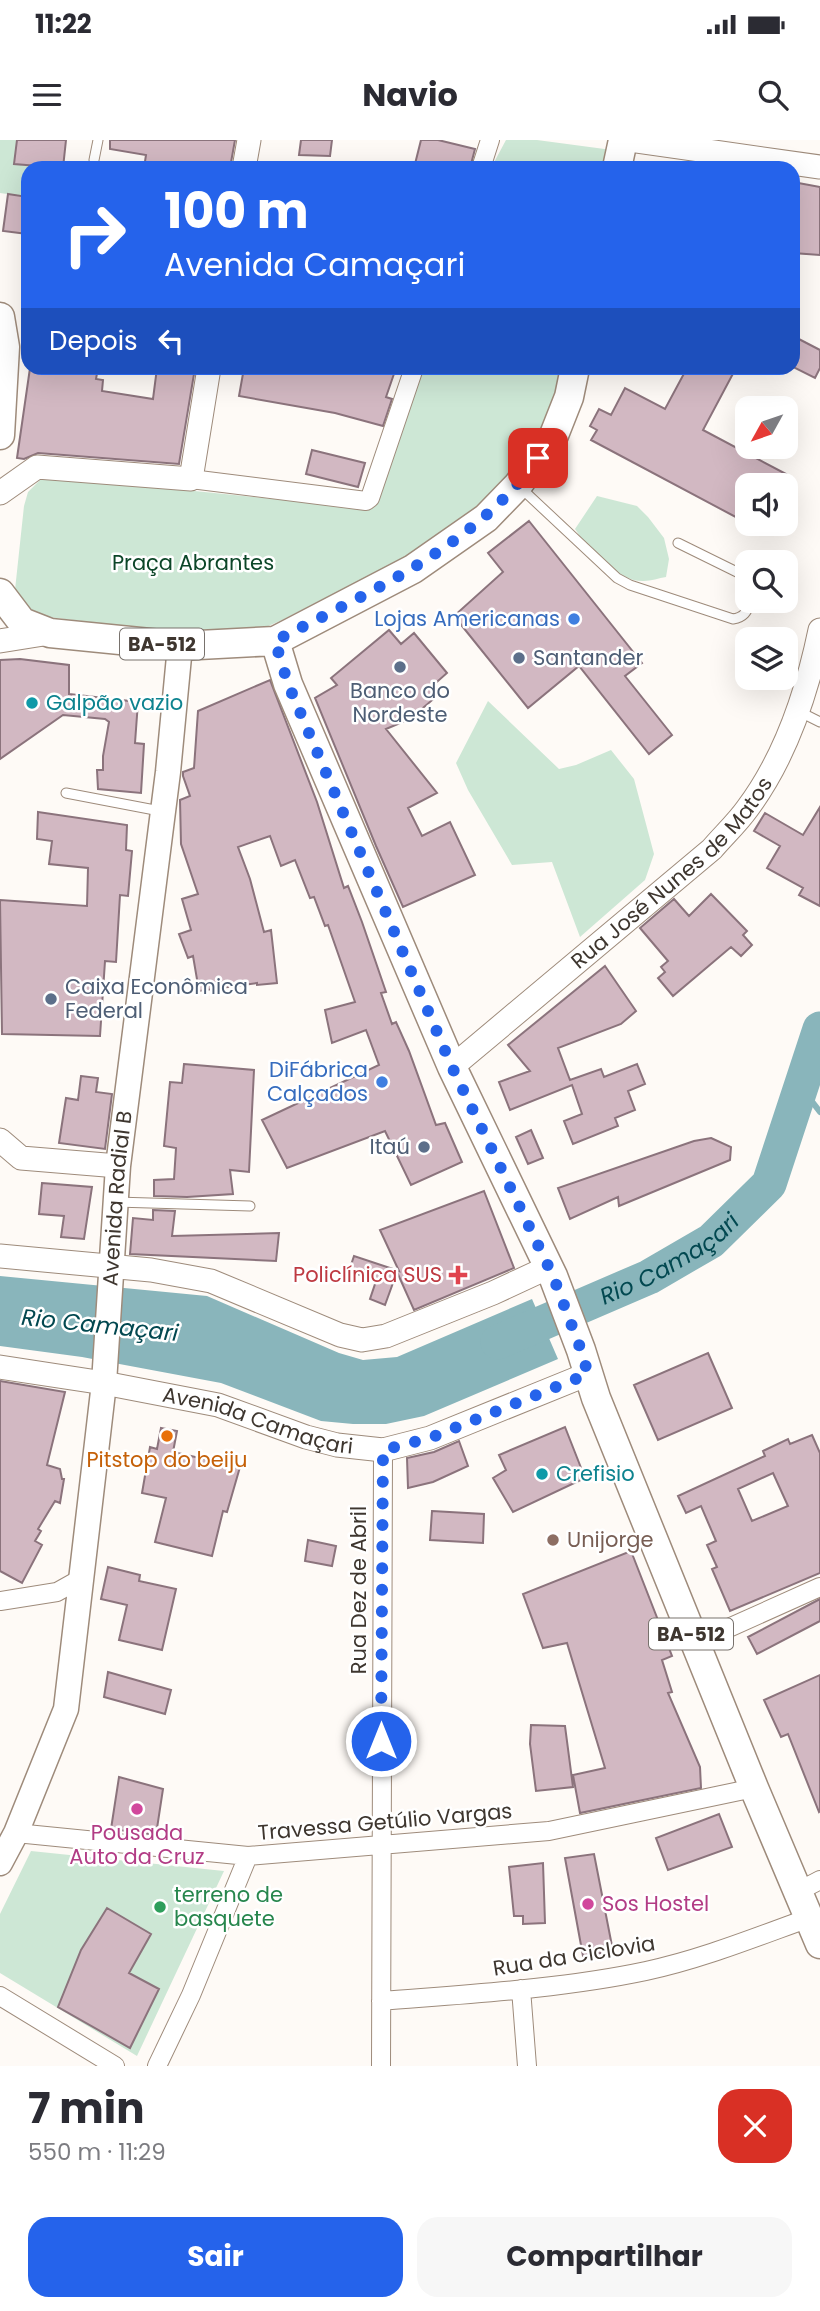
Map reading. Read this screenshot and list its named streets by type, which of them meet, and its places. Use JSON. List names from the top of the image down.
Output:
{
  "streets": {
    "main road": ["BA-512", "Avenida Radial B"],
    "street": [
      "Rua José Nunes de Matos",
      "Avenida Camaçari",
      "Rua Dez de Abril",
      "Travessa Getúlio Vargas",
      "Rua da Ciclovia"
    ]
  },
  "crossings": [
    ["BA-512", "Rua José Nunes de Matos"],
    ["BA-512", "Avenida Radial B"],
    ["BA-512", "Avenida Camaçari"],
    ["BA-512", "Travessa Getúlio Vargas"],
    ["BA-512", "Rua da Ciclovia"],
    ["Avenida Radial B", "Avenida Camaçari"],
    ["Avenida Radial B", "Travessa Getúlio Vargas"],
    ["Avenida Camaçari", "Rua Dez de Abril"],
    ["Rua Dez de Abril", "Travessa Getúlio Vargas"],
    ["Rua Dez de Abril", "Rua da Ciclovia"]
  ],
  "water": ["Rio Camaçari"],
  "parks": ["Praça Abrantes"],
  "places": {
    "other": [
      "Lojas Americanas",
      "Santander",
      "Banco do Nordeste",
      "Galpão vazio",
      "Caixa Econômica Federal",
      "DiFábrica Calçados",
      "Itaú",
      "Pitstop do beiju",
      "Crefisio",
      "Unijorge",
      "Pousada Auto da Cruz",
      "Sos Hostel",
      "terreno de basquete"
    ],
    "health": ["Policlínica SUS"]
  },
  "north": "bottom left",
  "page": {
    "status": "11:22",
    "header": "Navio",
    "turn": ["100 m", "Avenida Camaçari"],
    "then": "Depois",
    "heading": ["7 min", "550 m · 11:29"],
    "buttons": ["Sair", "Compartilhar"]
  }
}
